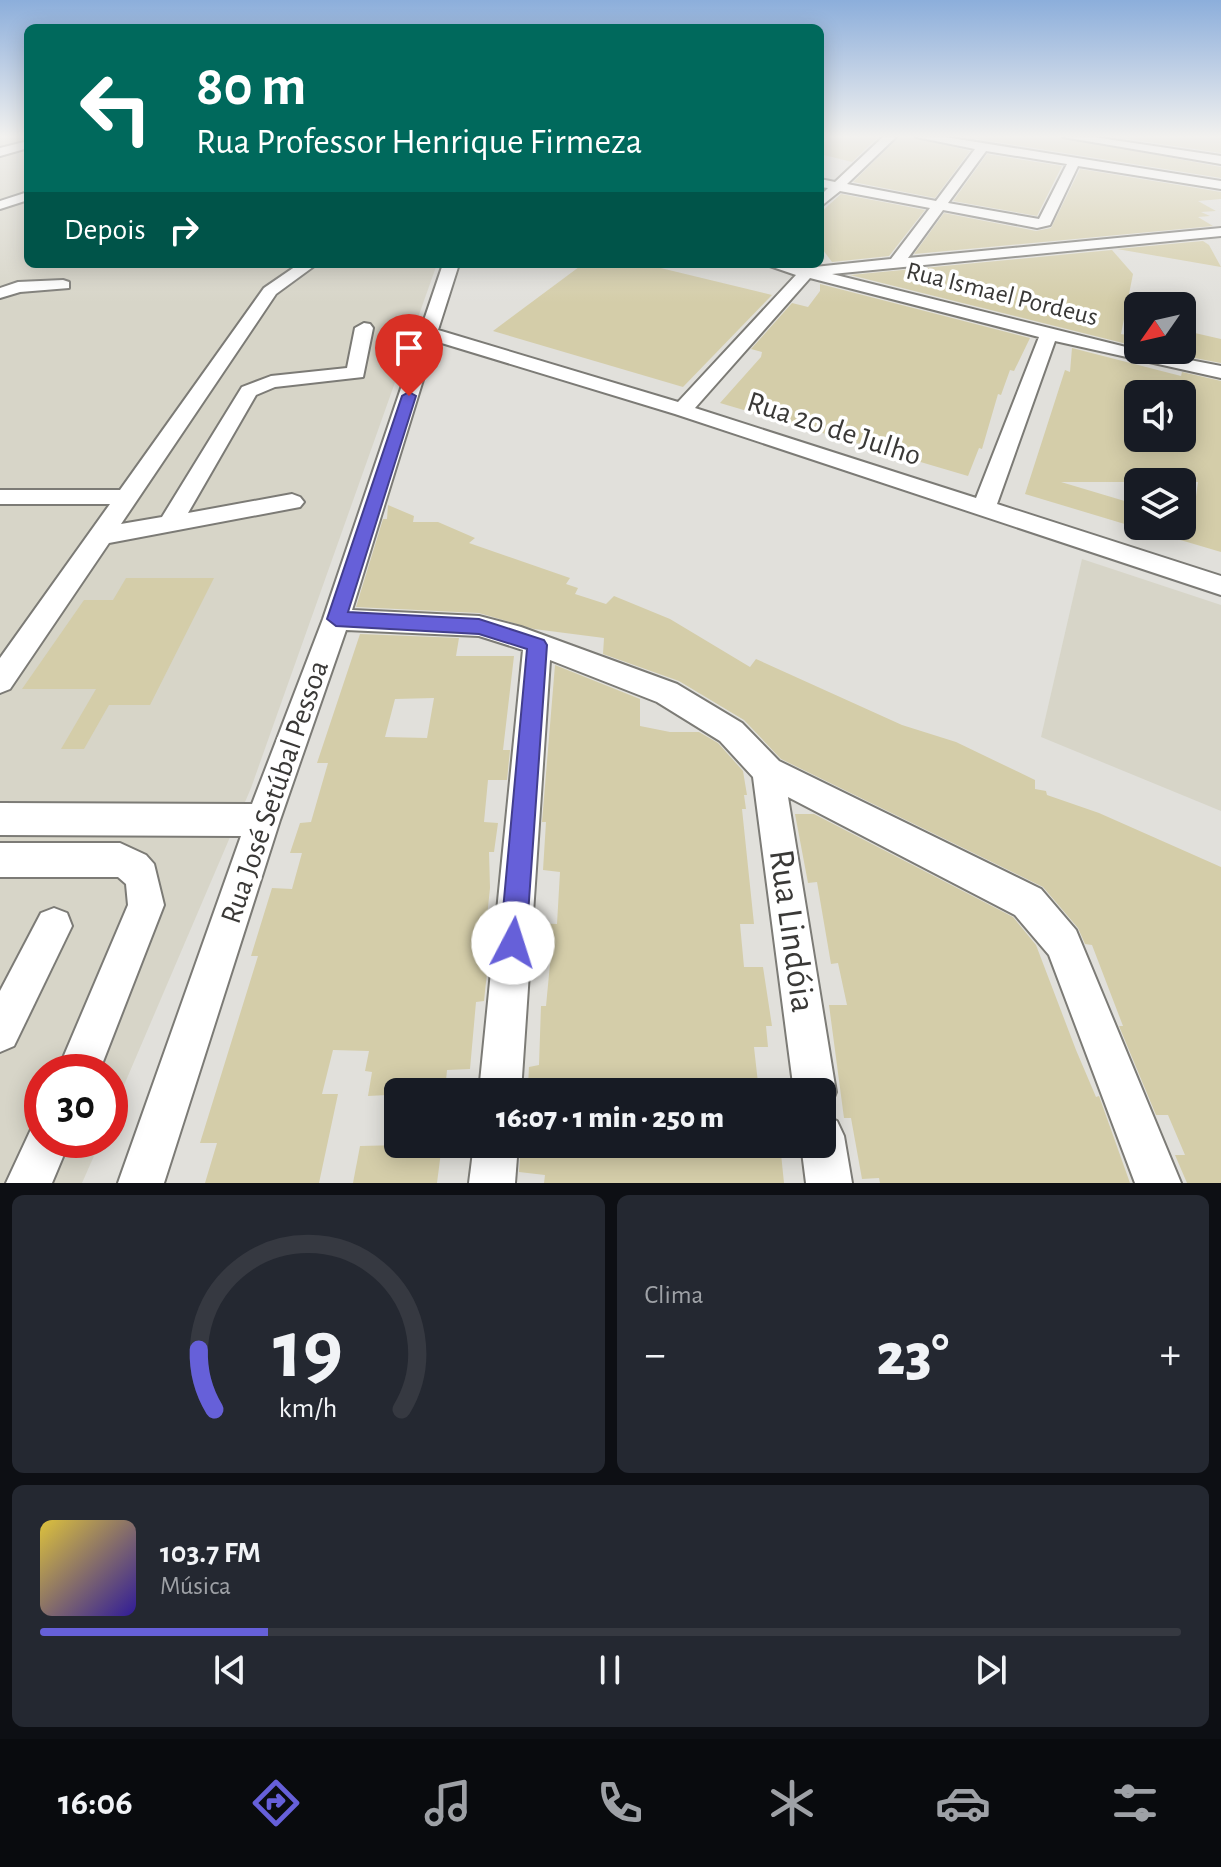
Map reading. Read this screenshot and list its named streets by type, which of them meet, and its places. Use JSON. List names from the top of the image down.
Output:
{
  "streets": {
    "street": [
      "Rua Ismael Pordeus",
      "Rua 20 de Julho",
      "Rua José Setúbal Pessoa",
      "Rua Lindóia"
    ]
  },
  "crossings": [
    ["Rua 20 de Julho", "Rua José Setúbal Pessoa"]
  ],
  "north": "bottom left",
  "page": {
    "turn": ["80 m", "Rua Professor Henrique Firmeza"],
    "then": "Depois",
    "limit": "30",
    "trip": "16:07 · 1 min · 250 m",
    "tile": "Clima",
    "heat": ["−", "23°", "+"],
    "song": ["103.7 FM", "Música"],
    "tabs": "16:06",
    "gauge": ["19", "km/h"]
  }
}
